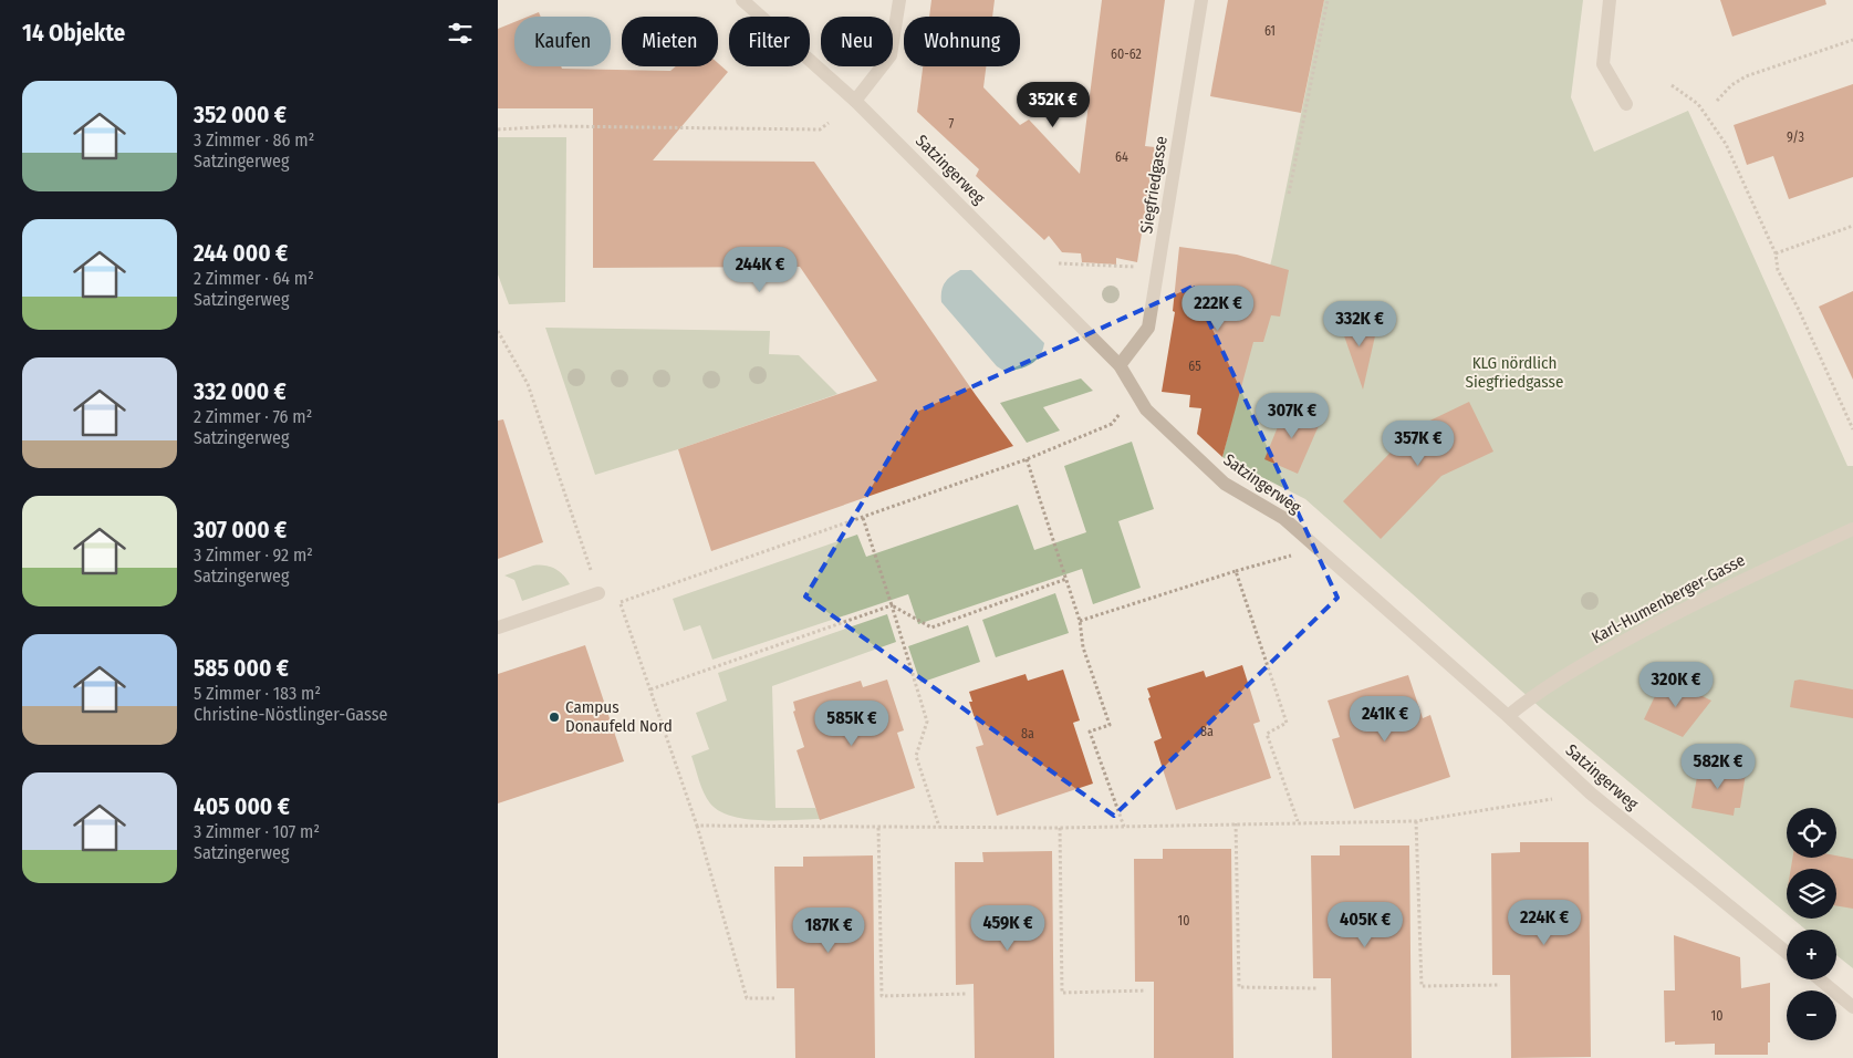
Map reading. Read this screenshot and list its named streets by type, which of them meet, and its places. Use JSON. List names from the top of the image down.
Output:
{
  "streets": {
    "street": ["Satzingerweg", "Siegfriedgasse", "Karl-Humenberger-Gasse"]
  },
  "crossings": [
    ["Satzingerweg", "Siegfriedgasse"],
    ["Satzingerweg", "Karl-Humenberger-Gasse"]
  ],
  "parks": ["KLG nördlich Siegfriedgasse"],
  "places": ["Campus Donaufeld Nord"],
  "house_numbers": [
    "61",
    "60-62",
    "7",
    "9/3",
    "64",
    "65",
    "8a",
    "8a",
    "10",
    "10"
  ],
  "page": {
    "heading": "14 Objekte",
    "chip": [
      "Kaufen",
      "Mieten",
      "Filter",
      "Neu",
      "Wohnung"
    ],
    "list": [
      {
        "name": "352 000 €",
        "note": "3 Zimmer · 86 m² · Satzingerweg"
      },
      {
        "name": "244 000 €",
        "note": "2 Zimmer · 64 m² · Satzingerweg"
      },
      {
        "name": "332 000 €",
        "note": "2 Zimmer · 76 m² · Satzingerweg"
      },
      {
        "name": "307 000 €",
        "note": "3 Zimmer · 92 m² · Satzingerweg"
      },
      {
        "name": "585 000 €",
        "note": "5 Zimmer · 183 m² · Christine-Nöstlinger-Gasse"
      },
      {
        "name": "405 000 €",
        "note": "3 Zimmer · 107 m² · Satzingerweg"
      }
    ],
    "price": [
      "352K €",
      "244K €",
      "222K €",
      "332K €",
      "307K €",
      "357K €",
      "320K €",
      "241K €",
      "585K €",
      "582K €",
      "224K €",
      "405K €",
      "459K €",
      "187K €"
    ],
    "map_buttons": ["+", "−"]
  }
}
